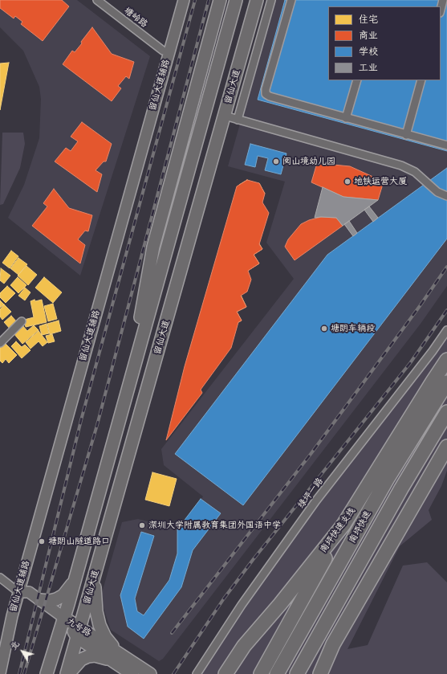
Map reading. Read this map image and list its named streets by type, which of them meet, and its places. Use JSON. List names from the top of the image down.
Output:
{
  "streets": {
    "highway": ["南坪快速", "南坪快速支线"],
    "main road": ["留仙大道辅路", "留仙大道", "九号路"],
    "street": ["塘岭路", "绿坪一路"]
  },
  "crossings": [
    ["塘岭路", "留仙大道辅路"],
    ["留仙大道", "九号路"]
  ],
  "places": [
    "阅山境幼儿园",
    "地铁运营大厦",
    "塘朗车辆段",
    "深圳大学附属教育集团外国语中学",
    "塘朗山隧道路口"
  ],
  "legend": [
    "住宅",
    "商业",
    "学校",
    "工业"
  ],
  "north": "top left"
}
